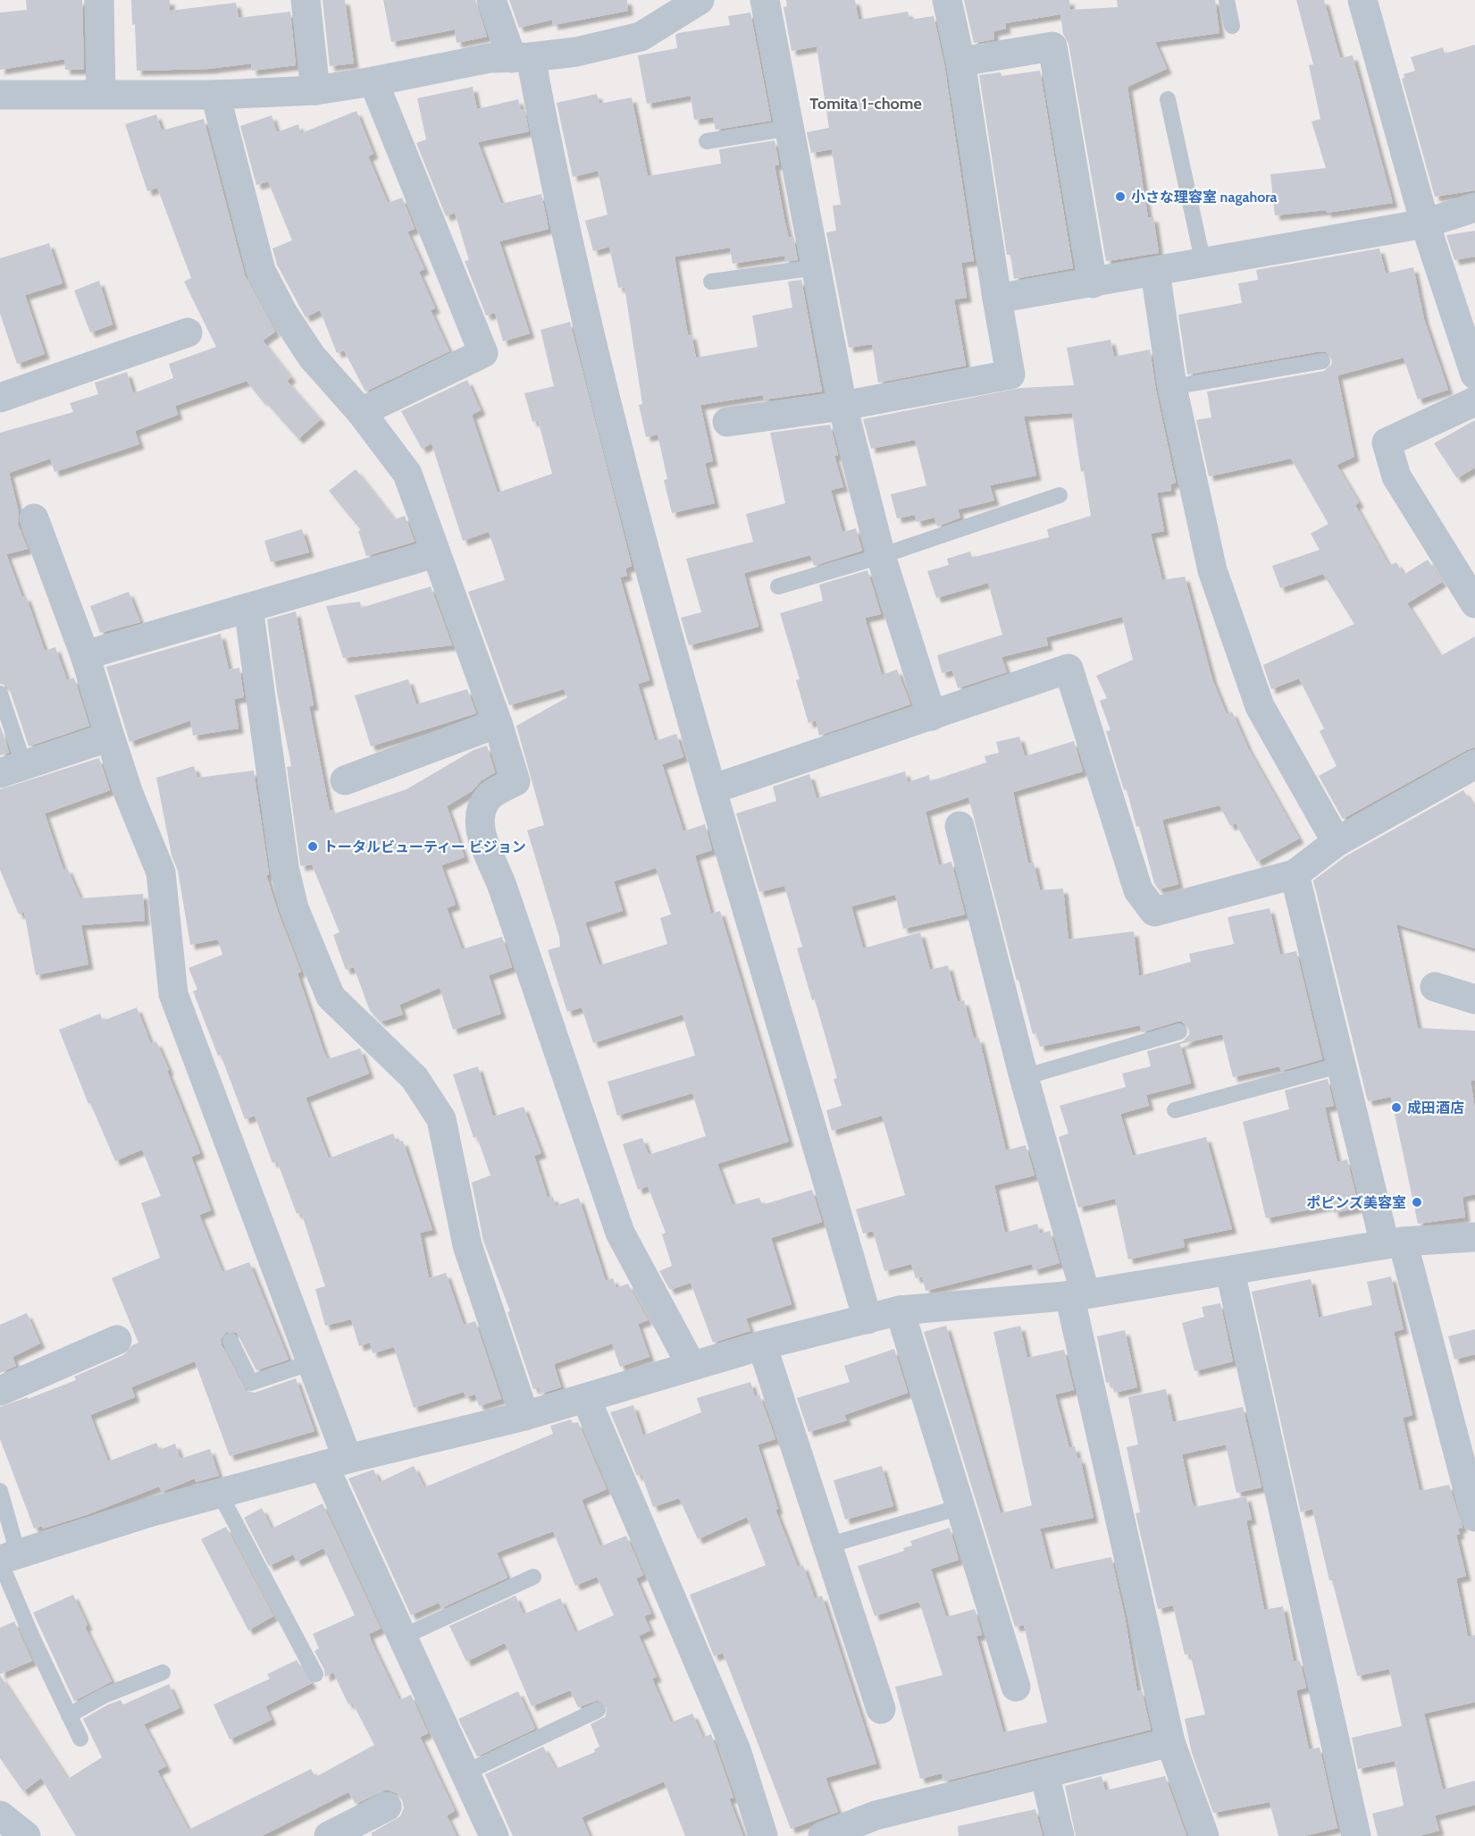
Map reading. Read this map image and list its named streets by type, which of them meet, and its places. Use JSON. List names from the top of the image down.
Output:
{
  "districts": ["Tomita 1-chome"],
  "places": [
    "小さな理容室 nagahora",
    "トータルビューティー ビジョン",
    "成田酒店",
    "ポピンズ美容室"
  ]
}
